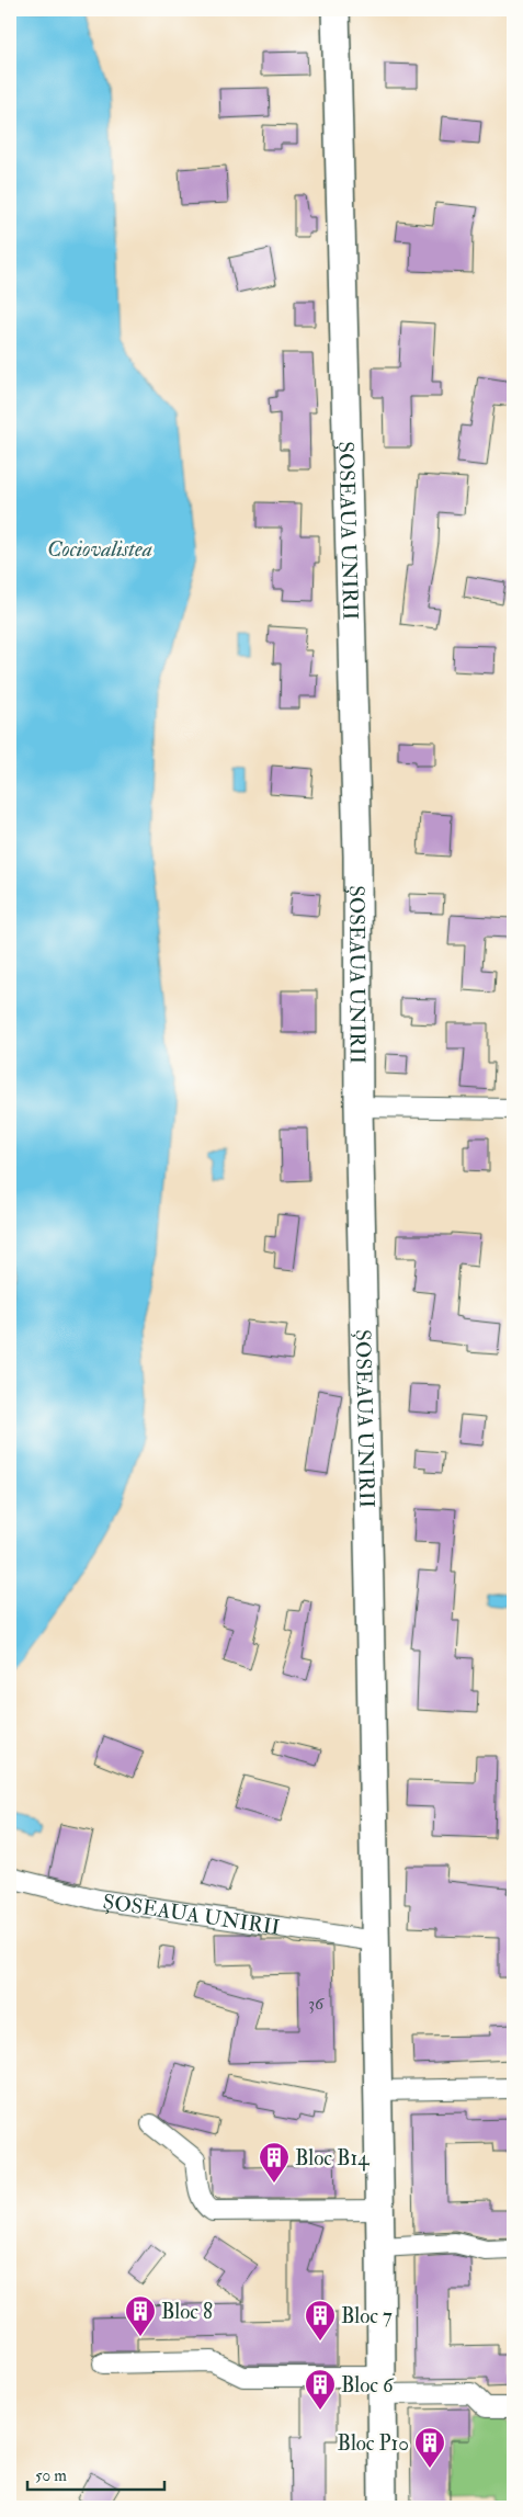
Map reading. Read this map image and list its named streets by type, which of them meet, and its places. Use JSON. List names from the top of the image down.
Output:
{
  "streets": {
    "main road": ["ȘOSEAUA UNIRII"]
  },
  "water": ["Cociovalistea"],
  "places": {
    "building": [
      "Bloc B14",
      "Bloc 8",
      "Bloc 7",
      "Bloc 6",
      "Bloc P10"
    ]
  },
  "house_numbers": ["36"],
  "scale_bar": "50 m"
}
